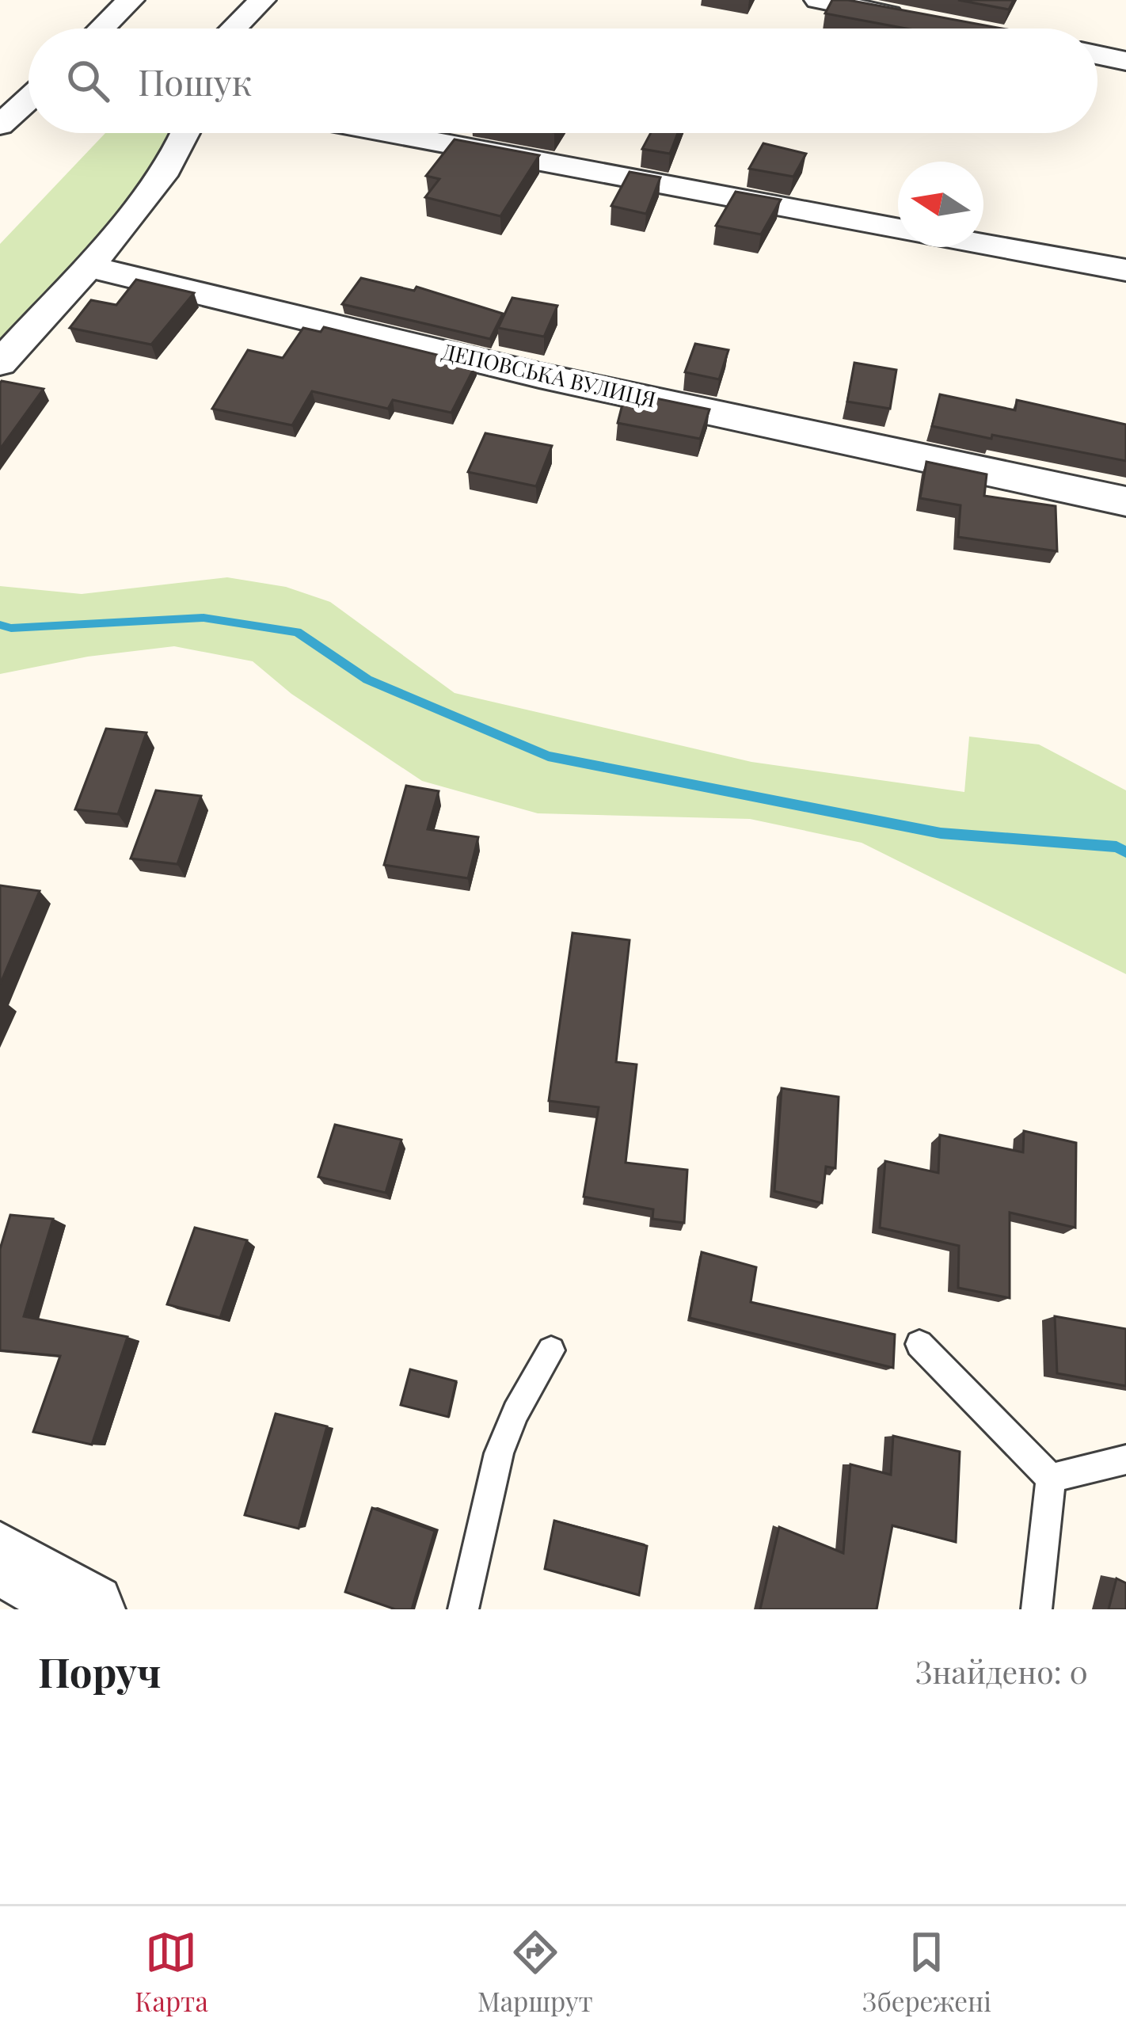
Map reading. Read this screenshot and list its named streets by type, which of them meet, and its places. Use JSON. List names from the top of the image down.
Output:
{
  "streets": {
    "street": ["ДЕПОВСЬКА ВУЛИЦЯ"]
  },
  "north": "left",
  "page": {
    "search": "Пошук",
    "heading": ["Поруч", "Знайдено: 0"],
    "nav": ["Карта", "Маршрут", "Збережені"]
  }
}
